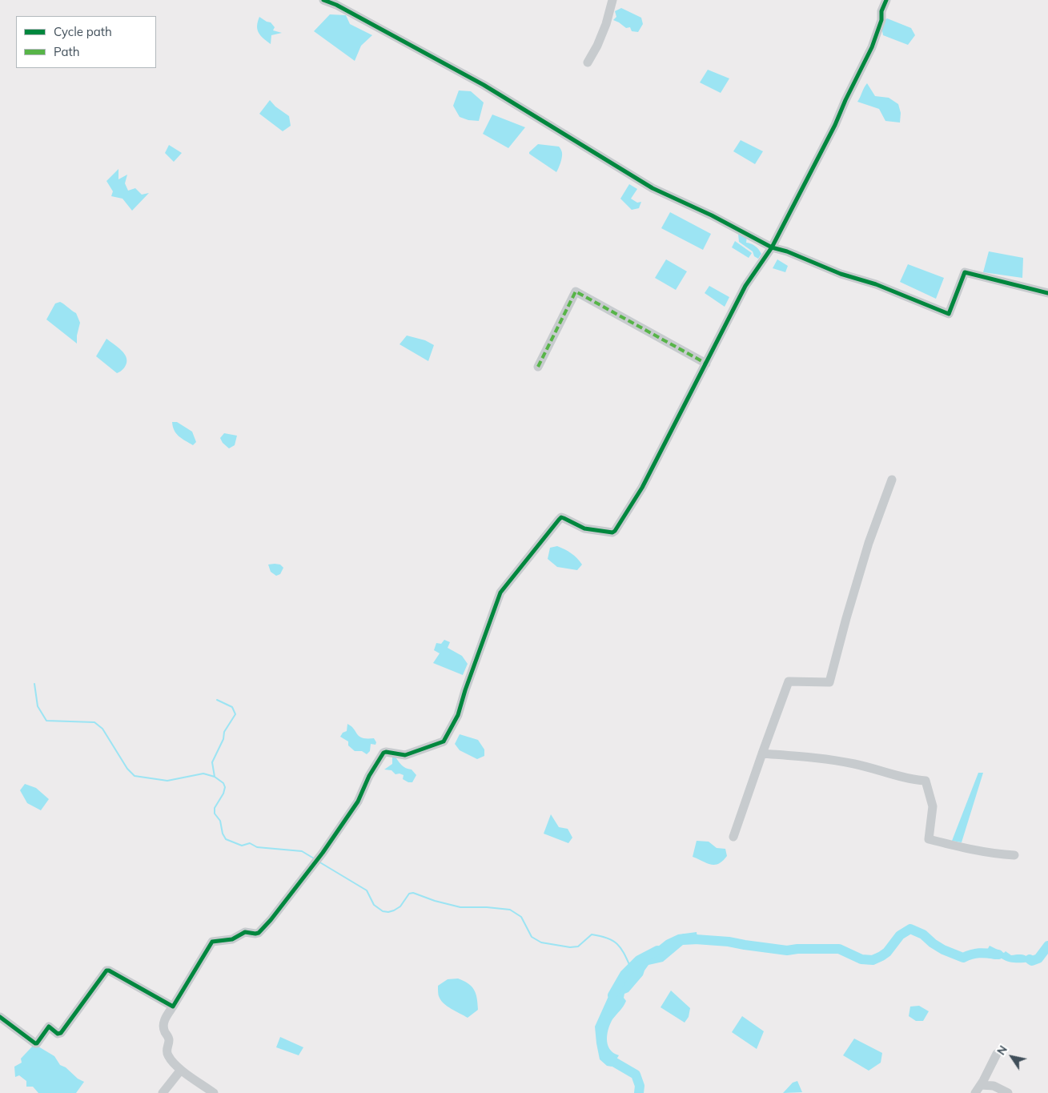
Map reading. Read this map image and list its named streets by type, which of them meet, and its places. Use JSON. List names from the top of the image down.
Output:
{
  "legend": ["Cycle path", "Path"],
  "north": "top left"
}
